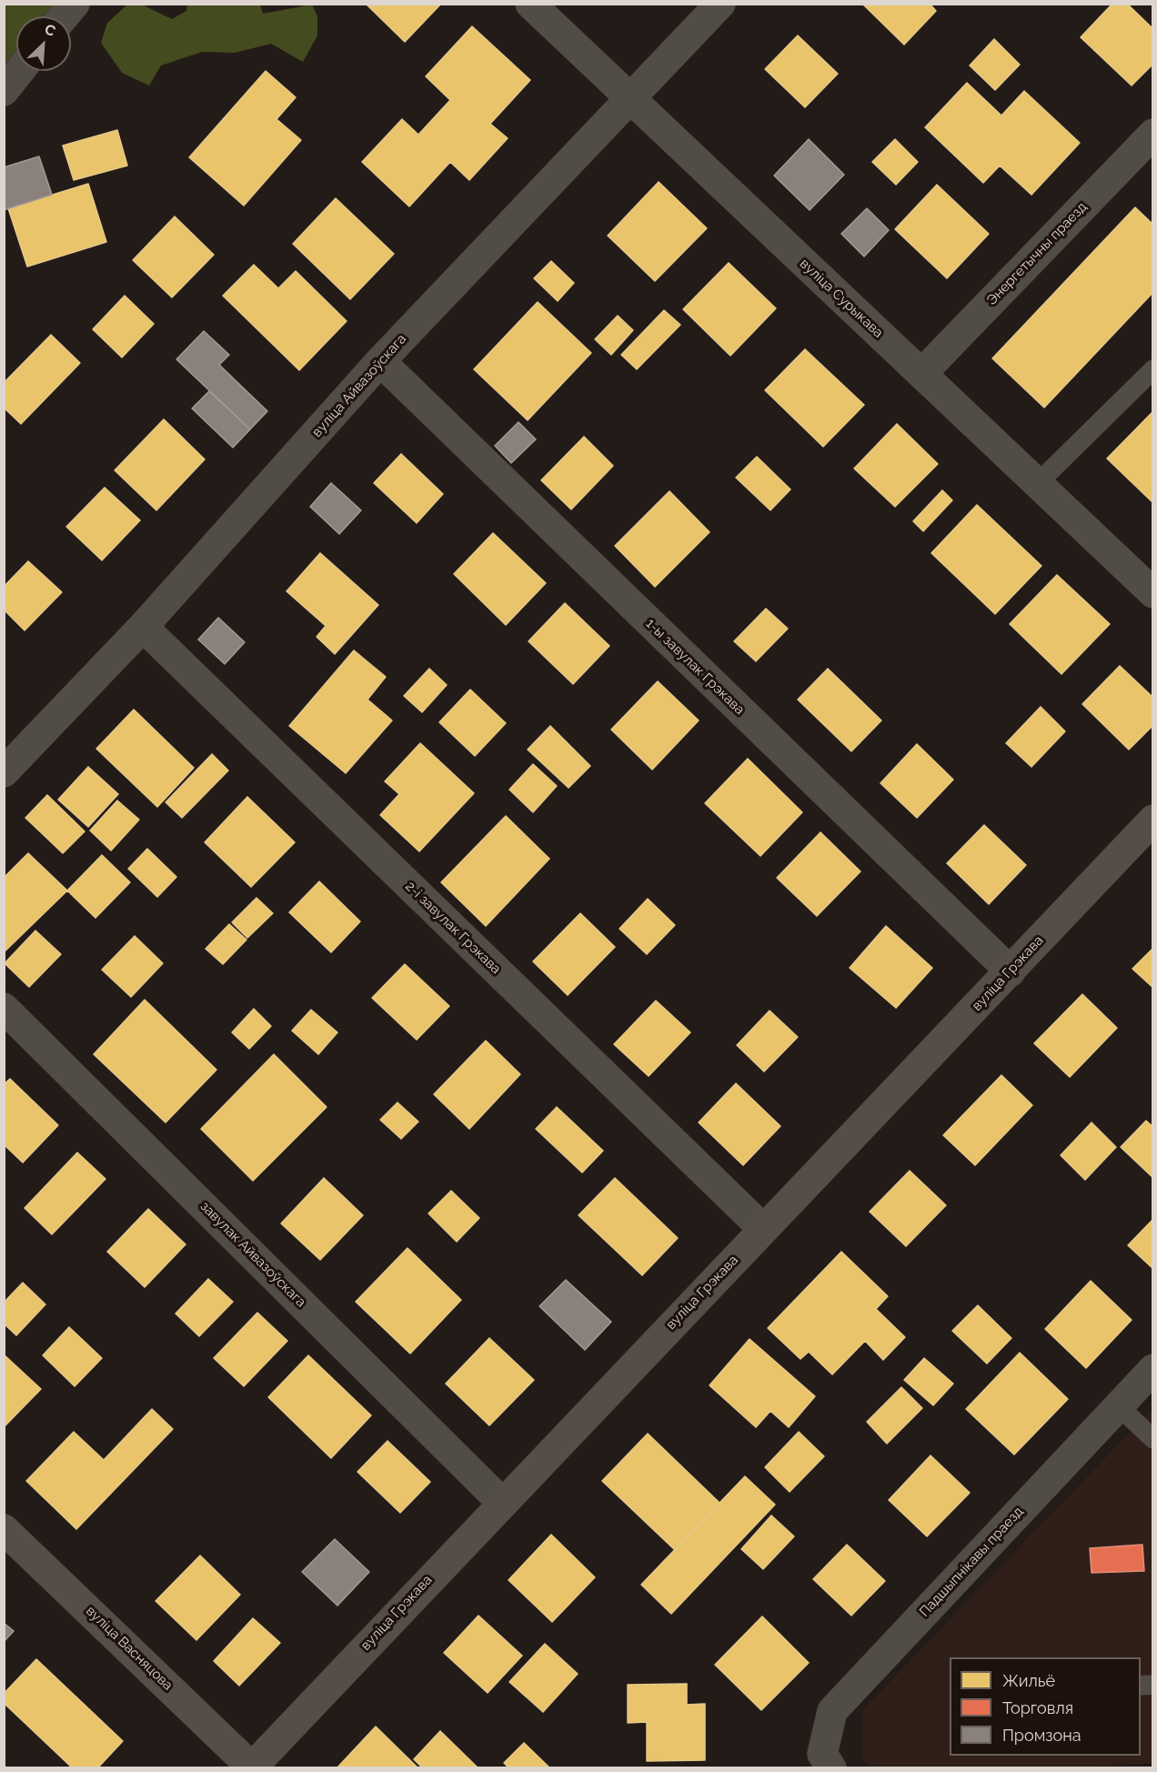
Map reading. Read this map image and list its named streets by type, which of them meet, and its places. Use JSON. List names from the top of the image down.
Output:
{
  "streets": {
    "street": [
      "Энергетычны праезд",
      "вуліца Сурыкава",
      "вуліца Айвазоўскага",
      "1-ы завулак Грэкава",
      "2-і завулак Грэкава",
      "вуліца Грэкава",
      "завулак Айвазоўскага",
      "Падшыпнікавы праезд",
      "вуліца Васняцова"
    ]
  },
  "crossings": [
    ["Энергетычны праезд", "вуліца Сурыкава"],
    ["вуліца Сурыкава", "вуліца Айвазоўскага"],
    ["вуліца Айвазоўскага", "1-ы завулак Грэкава"],
    ["вуліца Айвазоўскага", "2-і завулак Грэкава"],
    ["1-ы завулак Грэкава", "вуліца Грэкава"],
    ["2-і завулак Грэкава", "вуліца Грэкава"],
    ["вуліца Грэкава", "завулак Айвазоўскага"],
    ["вуліца Грэкава", "вуліца Васняцова"]
  ],
  "legend": ["Жильё", "Торговля", "Промзона"],
  "north": "top right"
}
